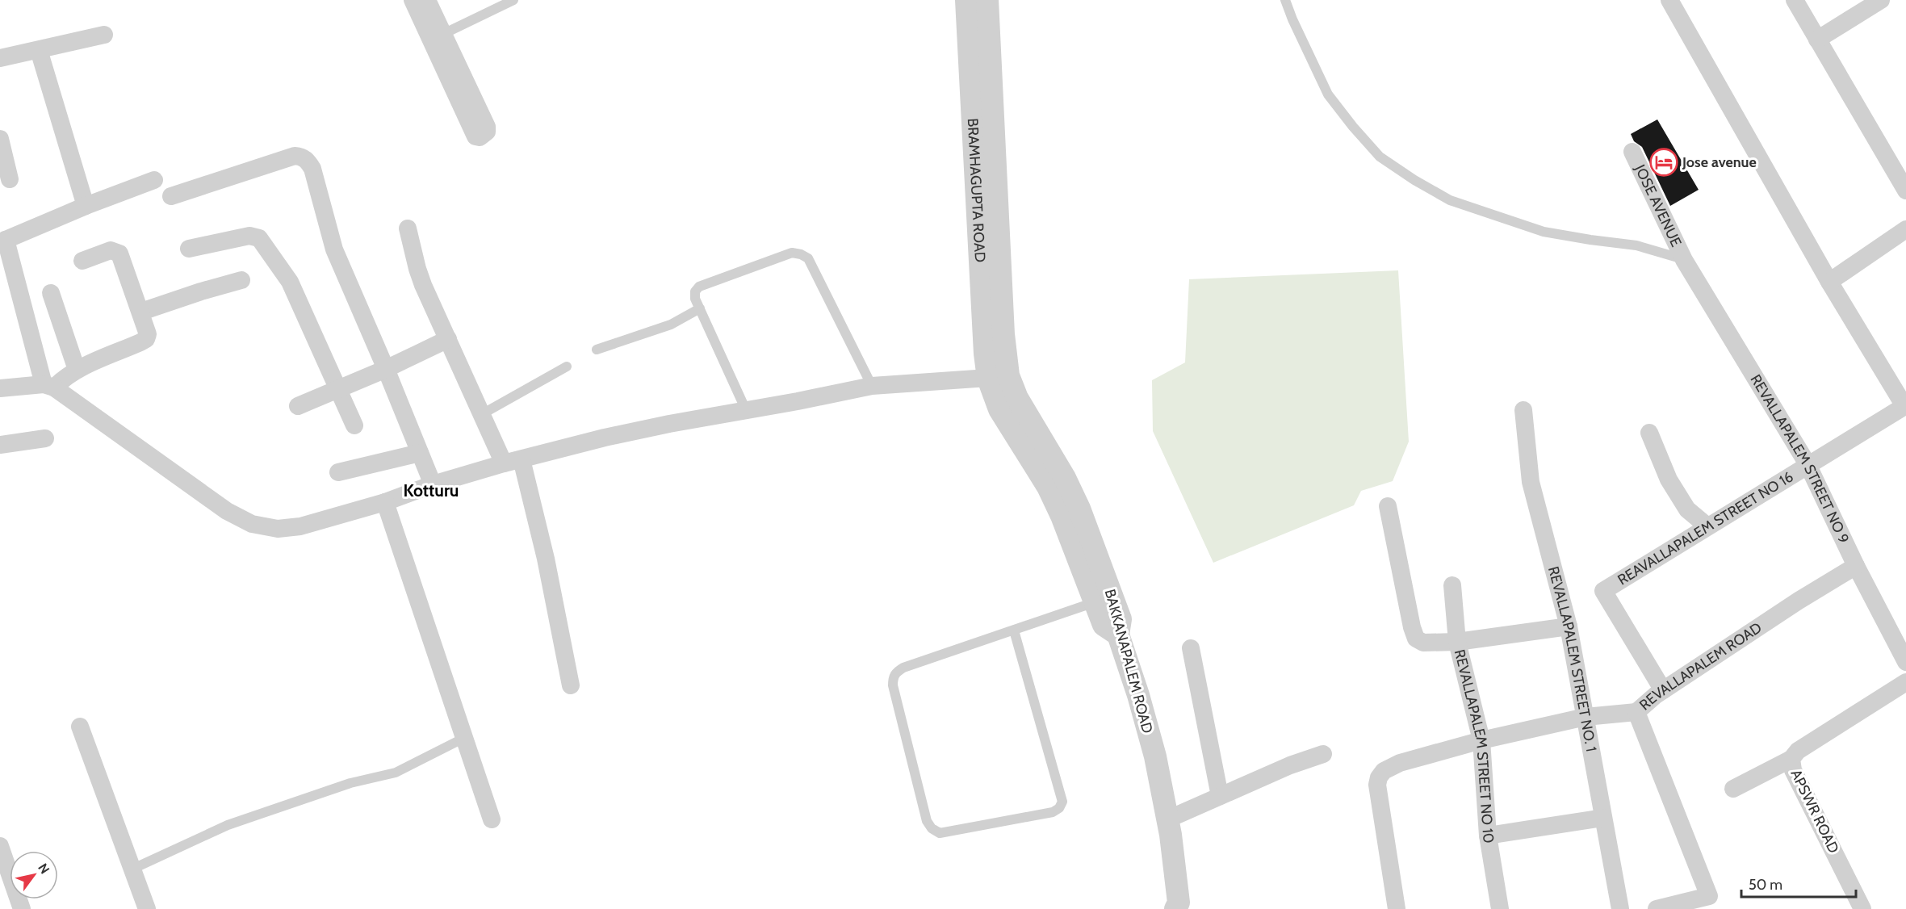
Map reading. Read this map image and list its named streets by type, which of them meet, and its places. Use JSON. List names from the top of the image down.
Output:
{
  "streets": {
    "street": [
      "BRAMHAGUPTA ROAD",
      "JOSE AVENUE",
      "REVALLAPALEM STREET NO 9",
      "REAVALLAPALEM STREET NO 16",
      "REVALLAPALEM STREET NO. 1",
      "BAKKANAPALEM ROAD",
      "REVALLAPALEM ROAD",
      "REVALLAPALEM STREET NO 10",
      "APSWR ROAD"
    ]
  },
  "crossings": [
    ["BRAMHAGUPTA ROAD", "BAKKANAPALEM ROAD"],
    ["JOSE AVENUE", "REVALLAPALEM STREET NO 9"],
    ["REVALLAPALEM STREET NO 9", "REAVALLAPALEM STREET NO 16"],
    ["REVALLAPALEM STREET NO 9", "REVALLAPALEM ROAD"],
    ["REAVALLAPALEM STREET NO 16", "REVALLAPALEM ROAD"]
  ],
  "districts": ["Kotturu"],
  "places": {
    "hotel": ["Jose avenue"]
  },
  "scale_bar": "50 m",
  "north": "top right"
}
